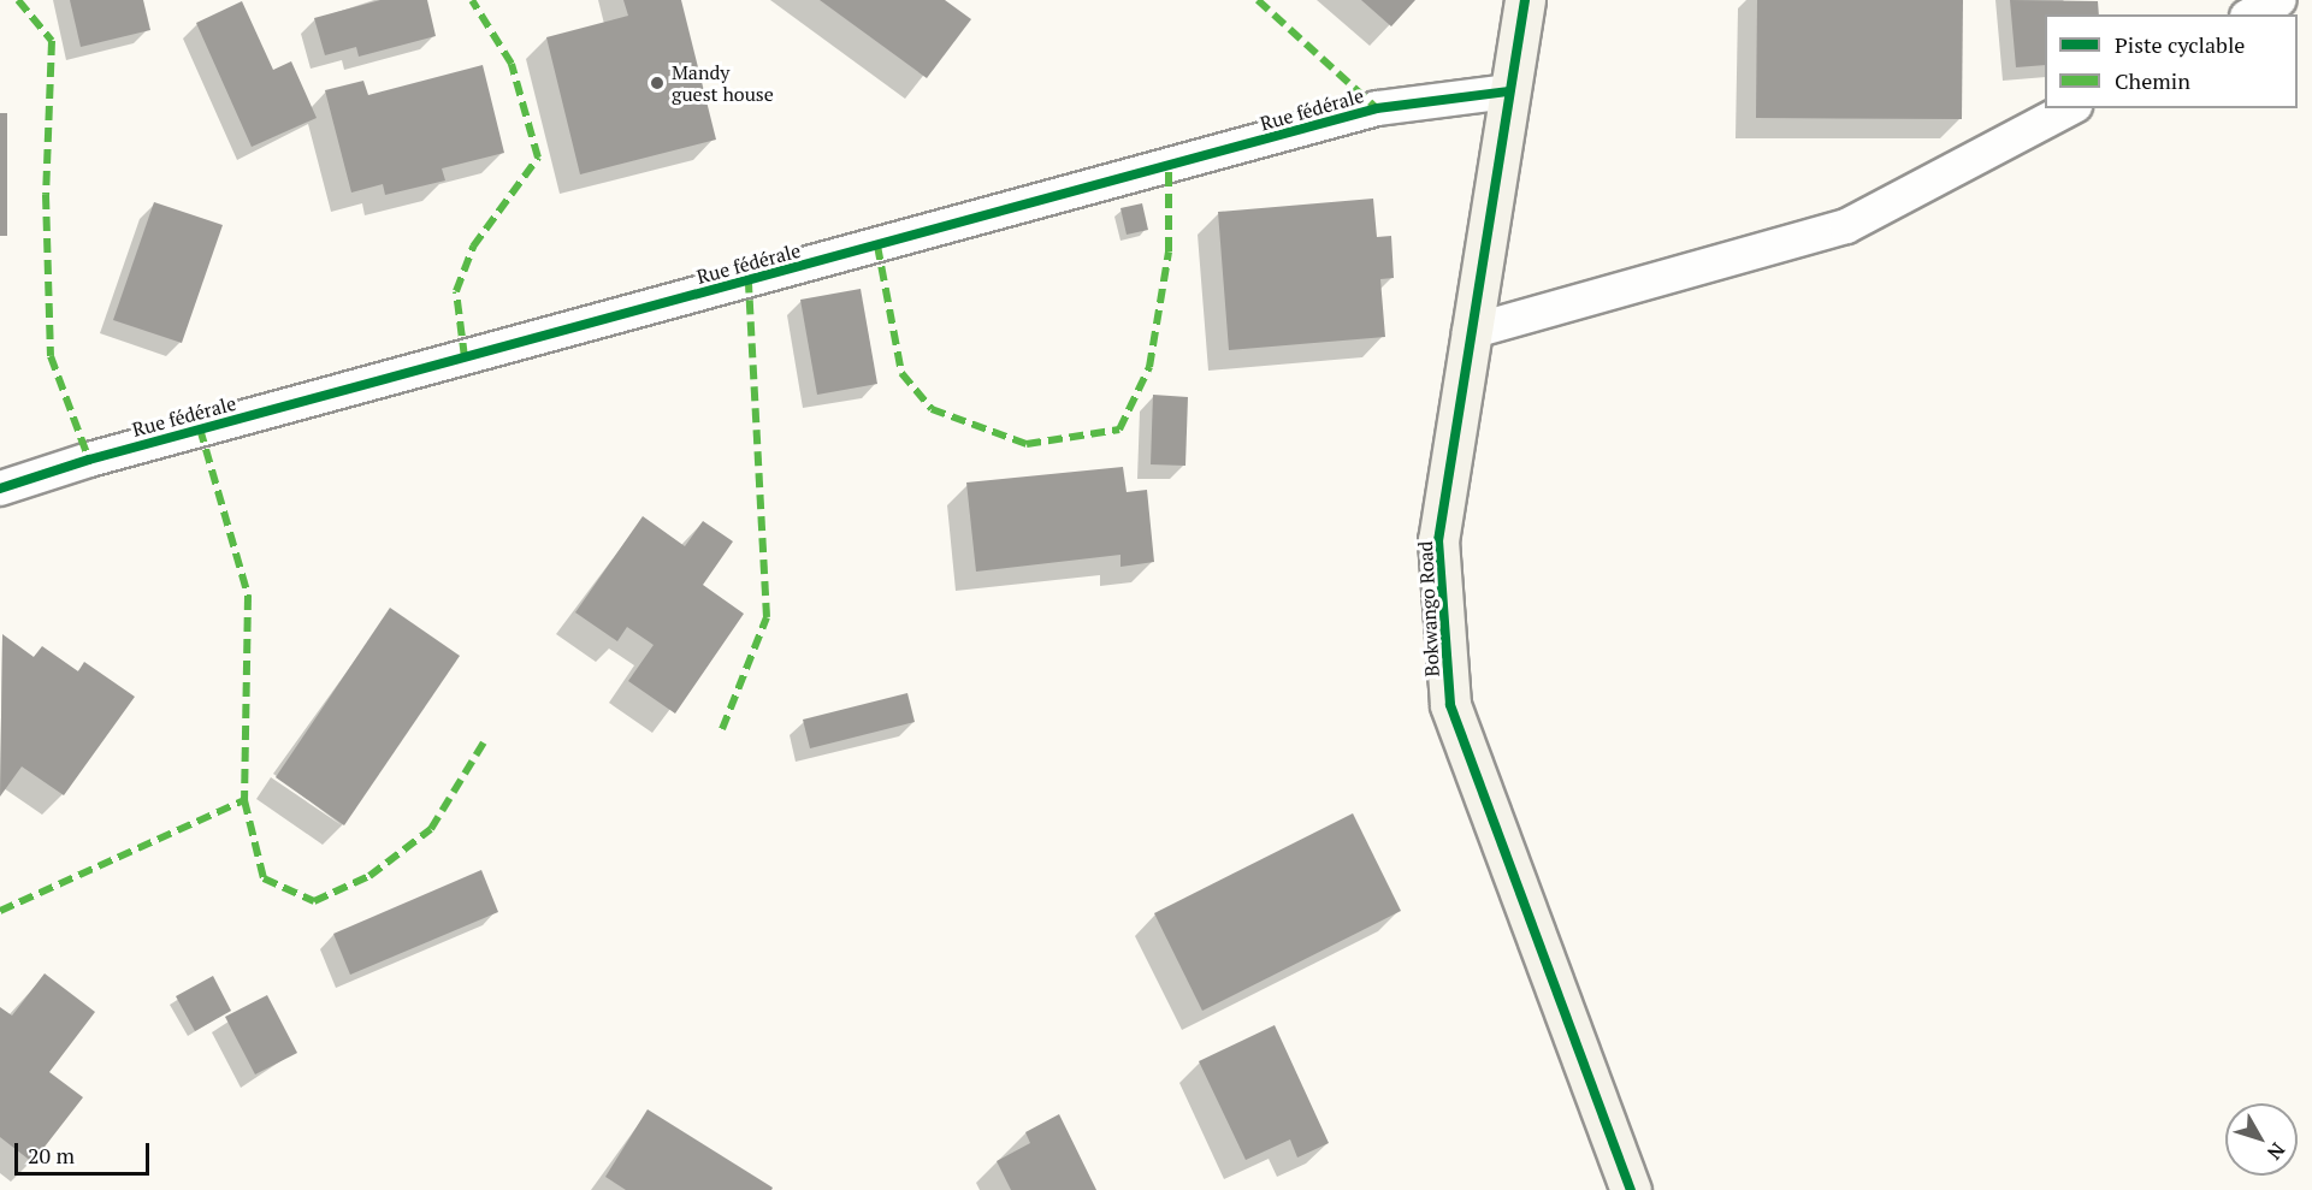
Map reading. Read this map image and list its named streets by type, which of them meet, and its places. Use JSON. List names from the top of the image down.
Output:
{
  "streets": {
    "street": ["Rue fédérale", "Bokwango Road"]
  },
  "crossings": [
    ["Rue fédérale", "Bokwango Road"]
  ],
  "places": ["Mandy guest house"],
  "legend": ["Piste cyclable", "Chemin"],
  "scale_bar": "20 m",
  "north": "bottom right"
}
